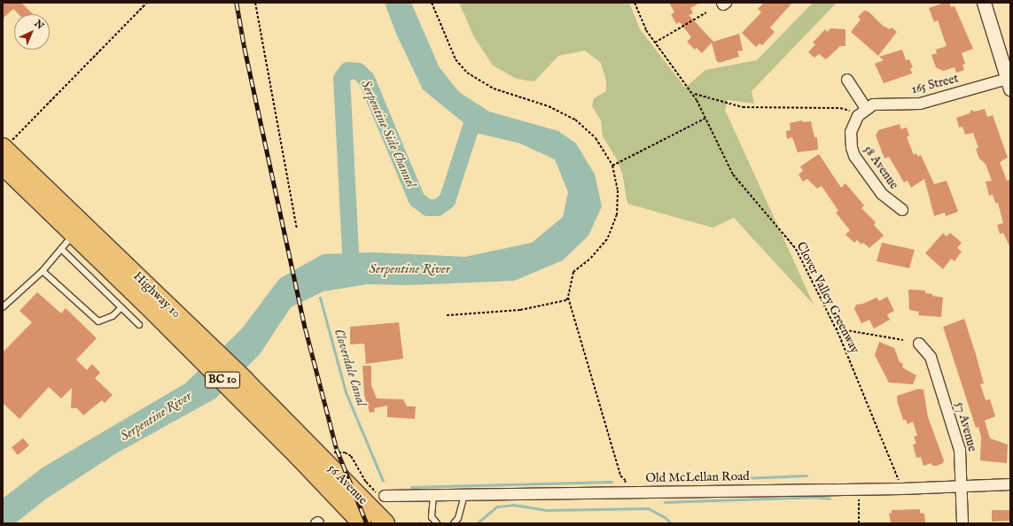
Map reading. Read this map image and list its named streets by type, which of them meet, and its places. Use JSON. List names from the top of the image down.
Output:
{
  "streets": {
    "highway": ["Highway 10", "BC 10", "56 Avenue"],
    "street": [
      "165 Street",
      "58 Avenue",
      "57 Avenue",
      "Old McLellan Road"
    ],
    "path": ["Clover Valley Greenway"]
  },
  "crossings": [
    ["165 Street", "58 Avenue"],
    ["Highway 10", "56 Avenue"],
    ["Clover Valley Greenway", "Old McLellan Road"],
    ["57 Avenue", "Old McLellan Road"]
  ],
  "water": ["Serpentine Side Channel", "Serpentine River", "Cloverdale Canal"],
  "north": "top right"
}
